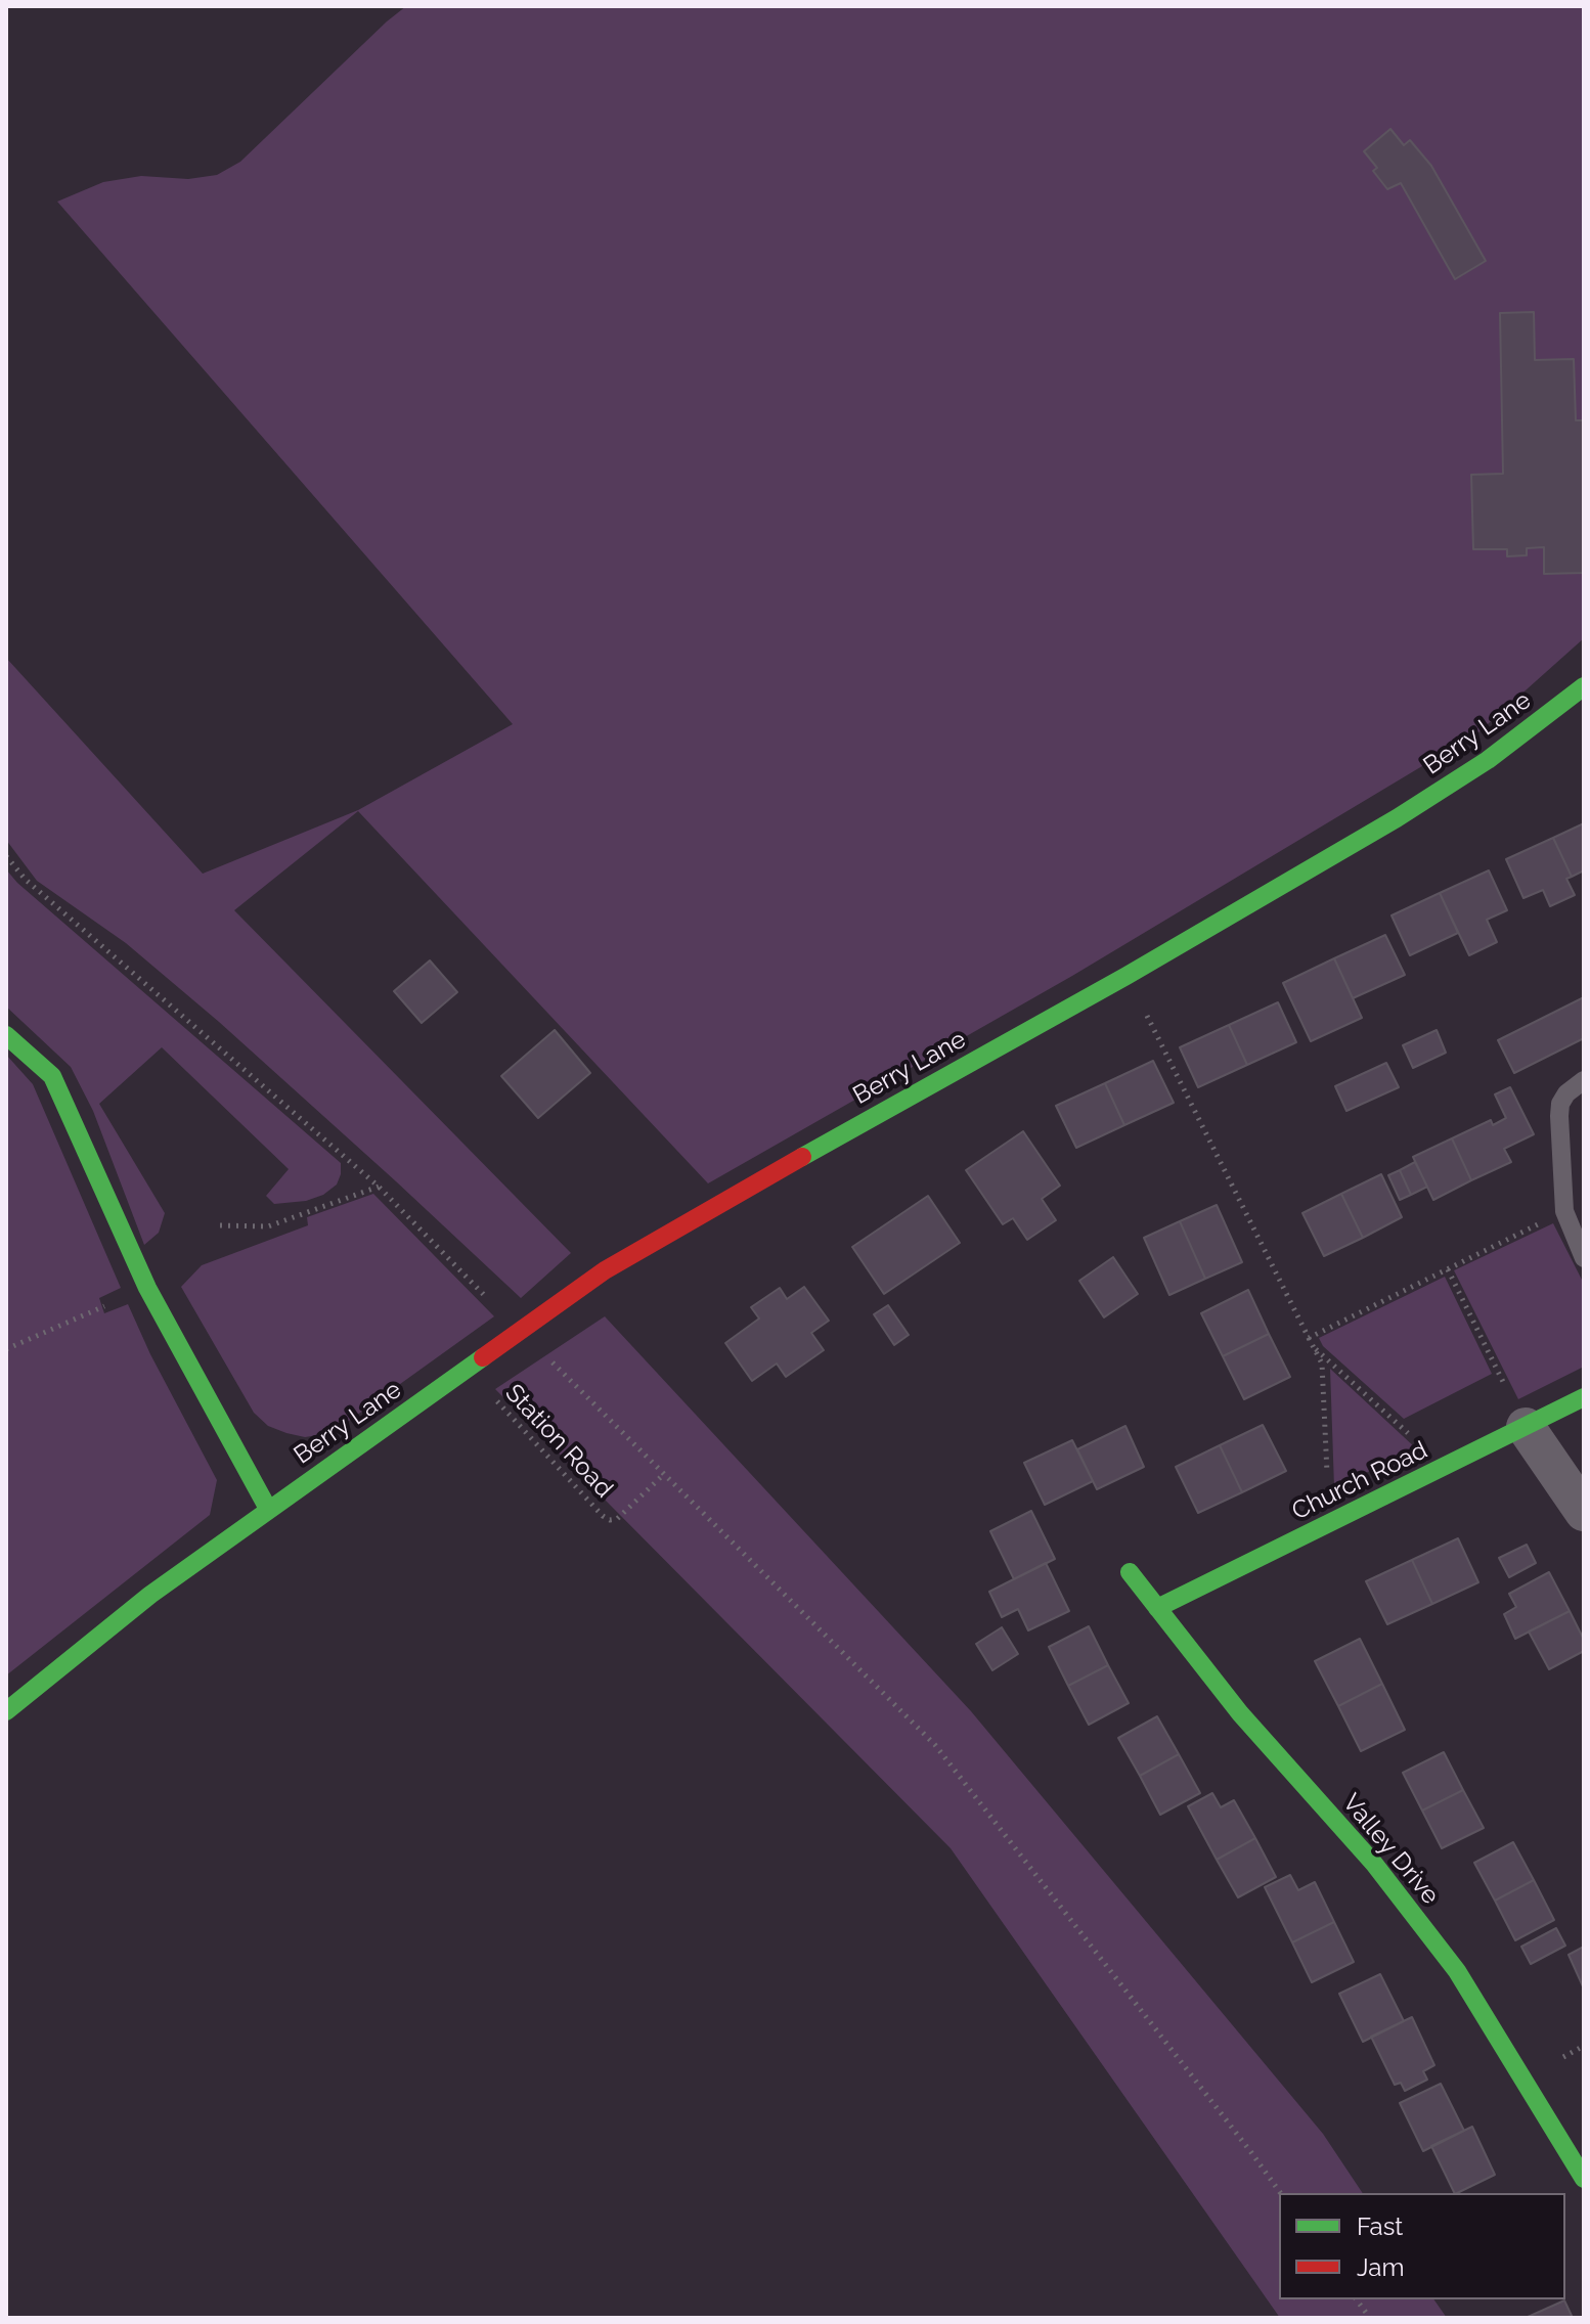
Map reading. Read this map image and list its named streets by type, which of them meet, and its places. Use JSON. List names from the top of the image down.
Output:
{
  "streets": {
    "street": ["Berry Lane", "Church Road", "Valley Drive"],
    "path": ["Station Road"]
  },
  "crossings": [
    ["Berry Lane", "Station Road"],
    ["Church Road", "Valley Drive"]
  ],
  "legend": ["Fast", "Jam"]
}
